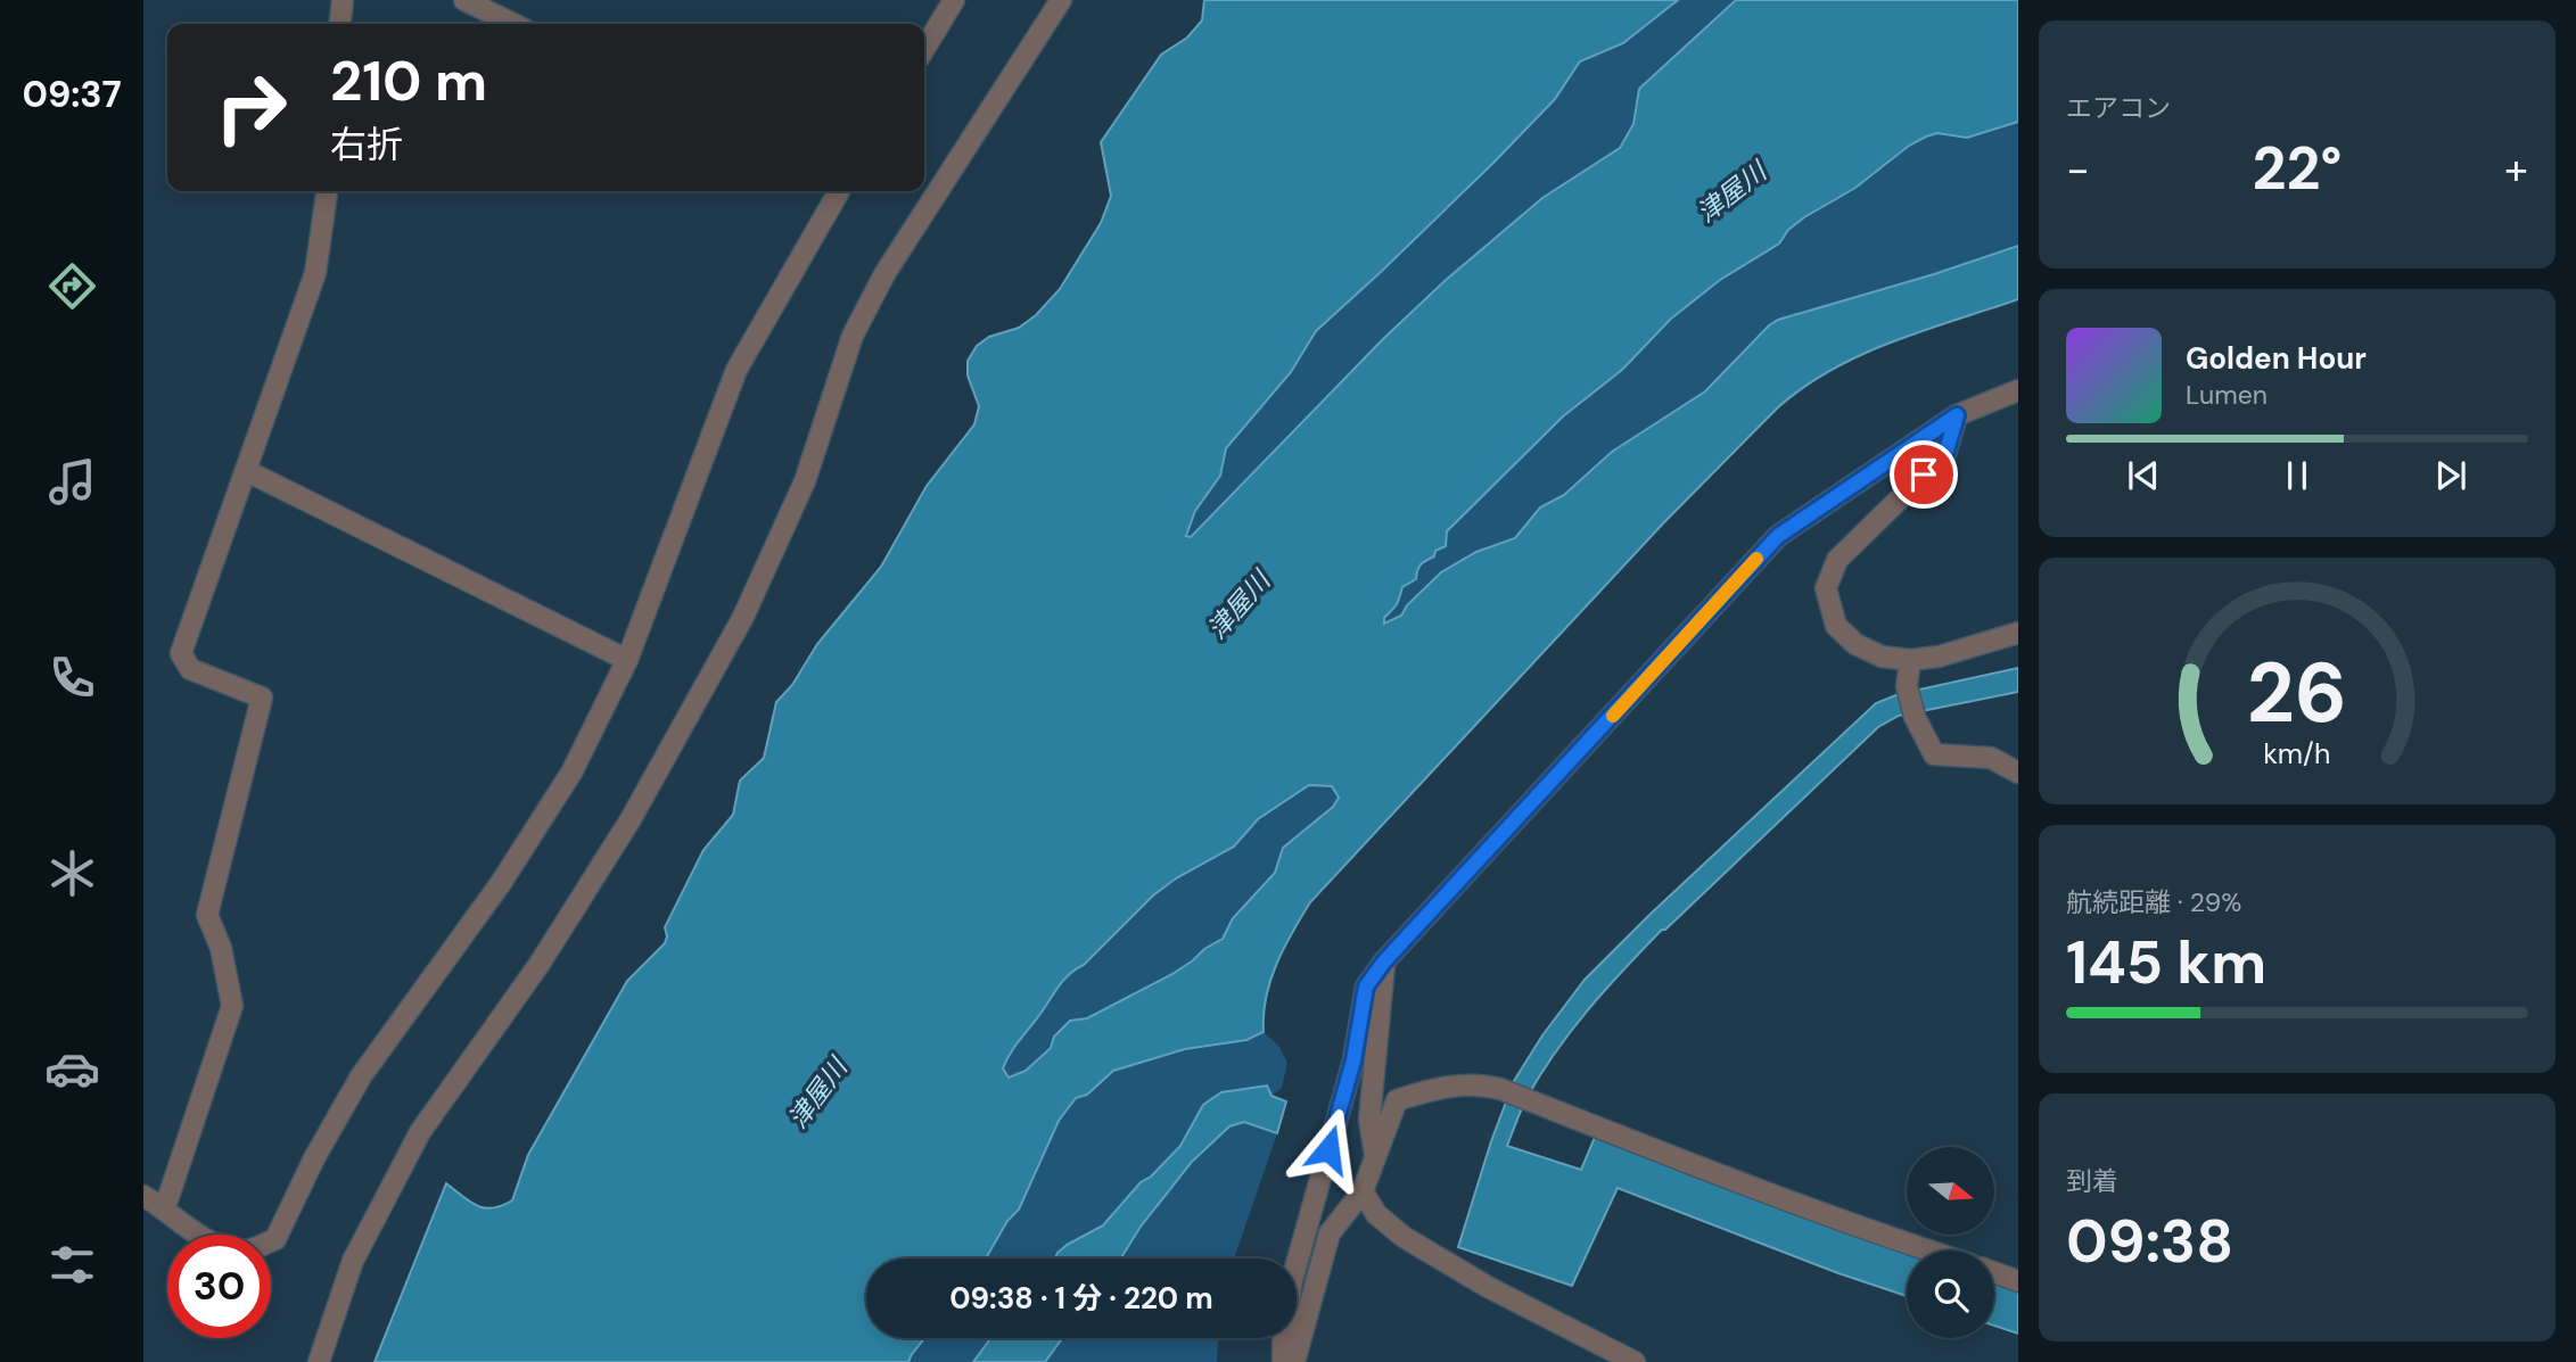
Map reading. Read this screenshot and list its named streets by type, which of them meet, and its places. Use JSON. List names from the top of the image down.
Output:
{
  "water": ["津屋川"],
  "north": "right",
  "page": {
    "tabs": "09:37",
    "tile": [
      "エアコン",
      ["航続距離 · 29%", "145 km"],
      ["到着", "09:38"]
    ],
    "turn": ["210 m", "右折"],
    "heat": ["−", "22°", "+"],
    "song": ["Golden Hour", "Lumen"],
    "limit": "30",
    "trip": "09:38 · 1 分 · 220 m",
    "gauge": ["26", "km/h"]
  }
}
